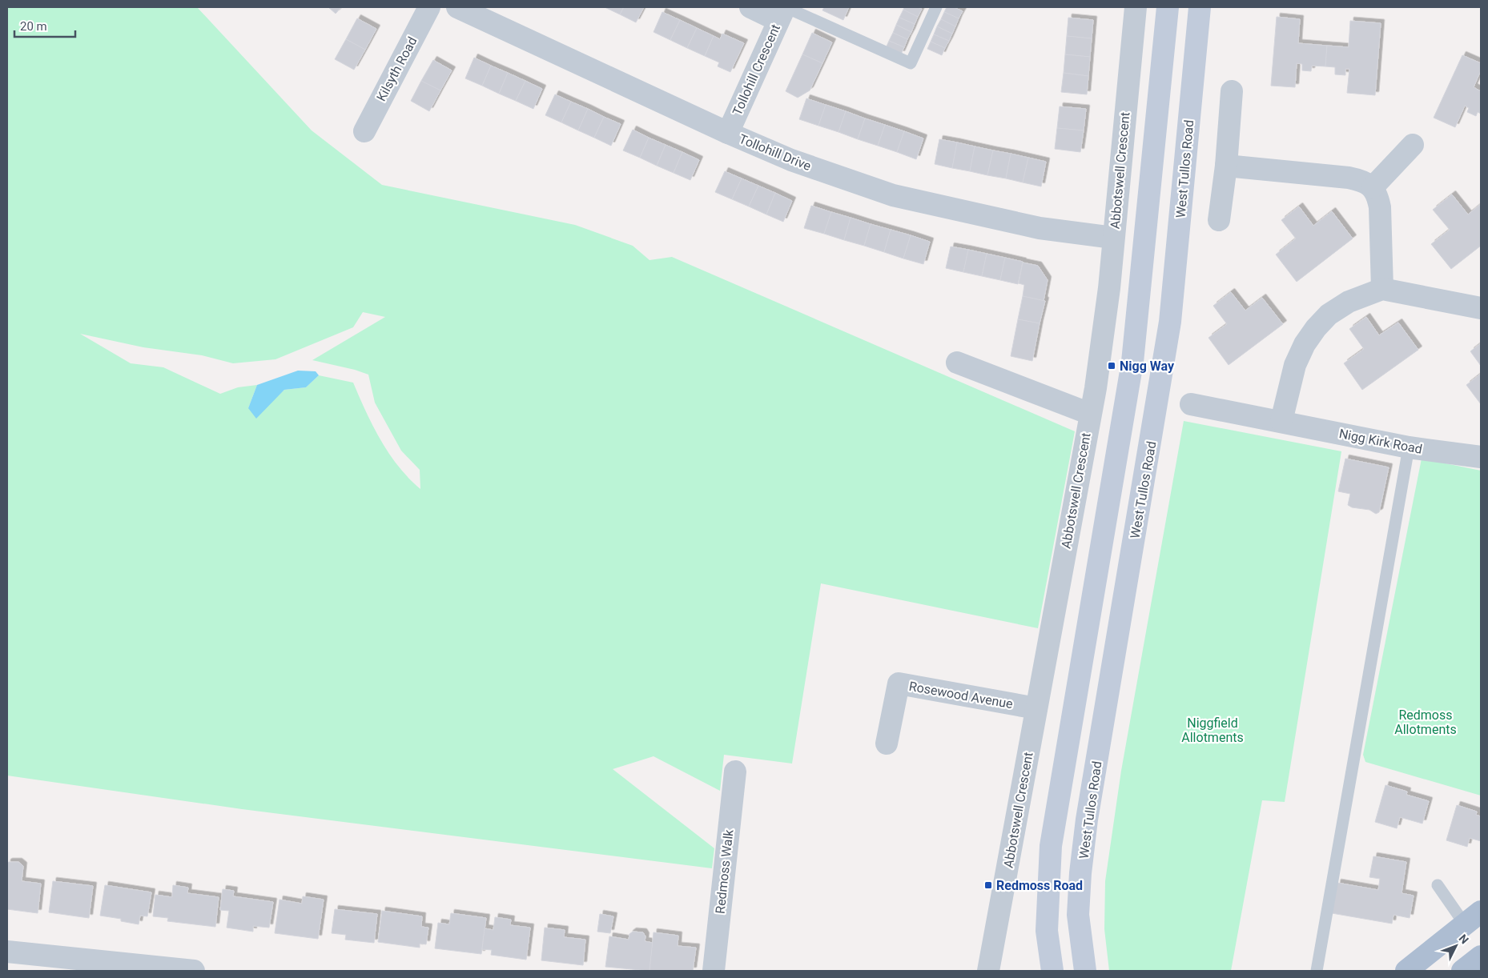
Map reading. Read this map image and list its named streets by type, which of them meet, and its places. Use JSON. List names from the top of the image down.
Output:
{
  "streets": {
    "main road": ["West Tullos Road"],
    "street": [
      "Kilsyth Road",
      "Tollohill Crescent",
      "Tollohill Drive",
      "Abbotswell Crescent",
      "Nigg Kirk Road",
      "Rosewood Avenue",
      "Redmoss Walk"
    ]
  },
  "crossings": [
    ["Tollohill Crescent", "Tollohill Drive"],
    ["Tollohill Drive", "Abbotswell Crescent"],
    ["Abbotswell Crescent", "Rosewood Avenue"]
  ],
  "parks": ["Redmoss Allotments", "Niggfield Allotments"],
  "places": {
    "transit": ["Nigg Way", "Redmoss Road"]
  },
  "scale_bar": "20 m",
  "north": "top right"
}
